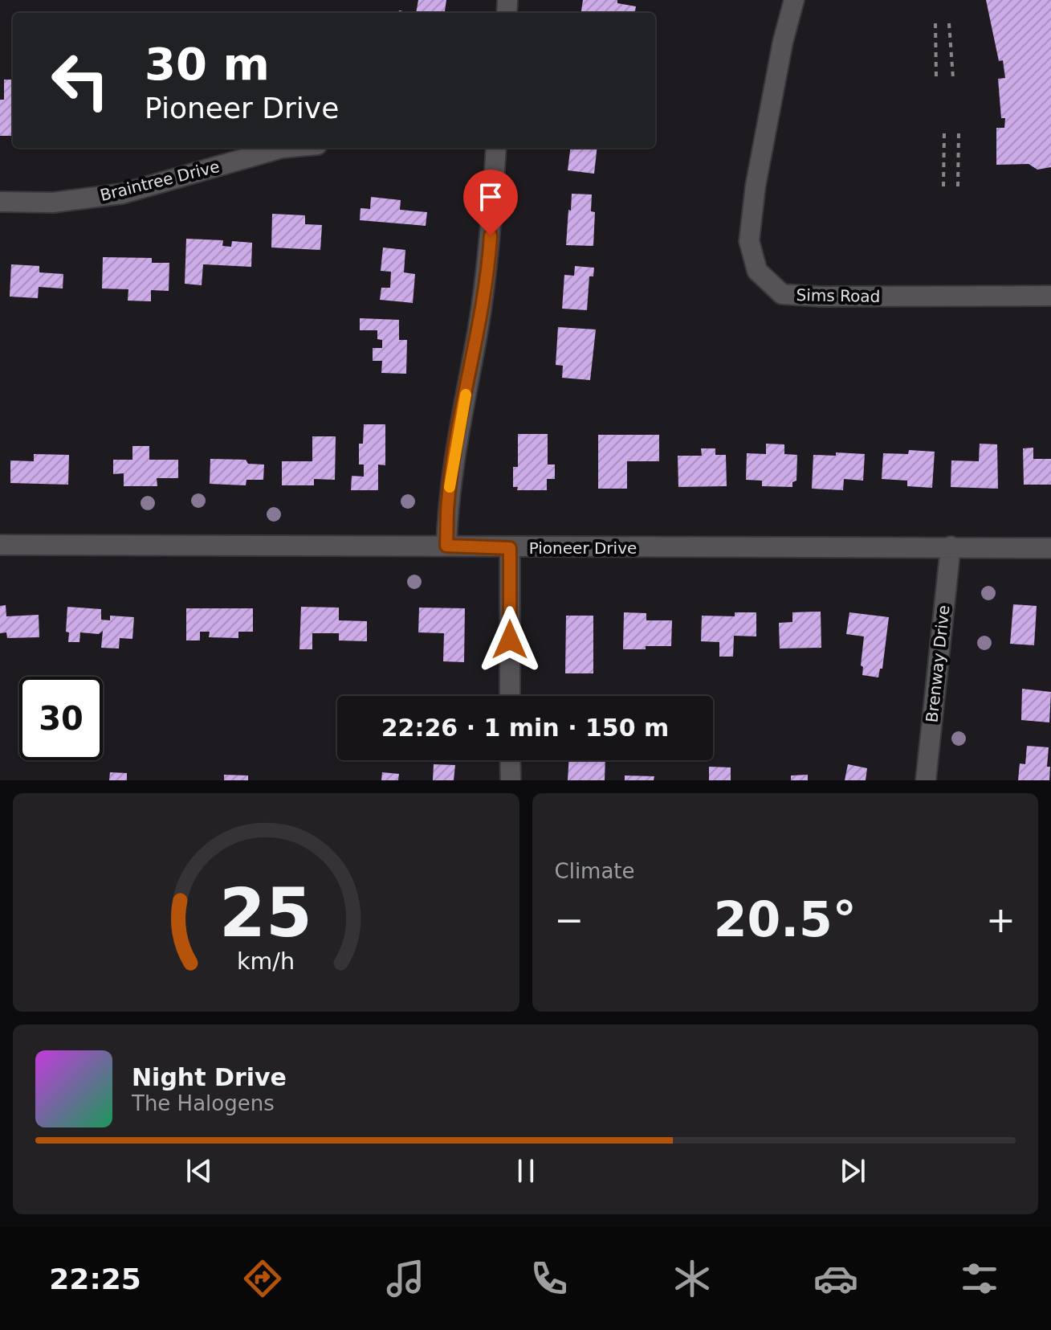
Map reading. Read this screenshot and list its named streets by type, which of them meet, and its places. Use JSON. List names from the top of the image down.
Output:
{
  "streets": {
    "street": [
      "Braintree Drive",
      "Sims Road",
      "Pioneer Drive",
      "Brenway Drive"
    ]
  },
  "crossings": [
    ["Pioneer Drive", "Brenway Drive"]
  ],
  "page": {
    "turn": ["30 m", "Pioneer Drive"],
    "limit": "30",
    "trip": "22:26 · 1 min · 150 m",
    "tile": "Climate",
    "heat": ["−", "20.5°", "+"],
    "song": ["Night Drive", "The Halogens"],
    "tabs": "22:25",
    "gauge": ["25", "km/h"]
  }
}
